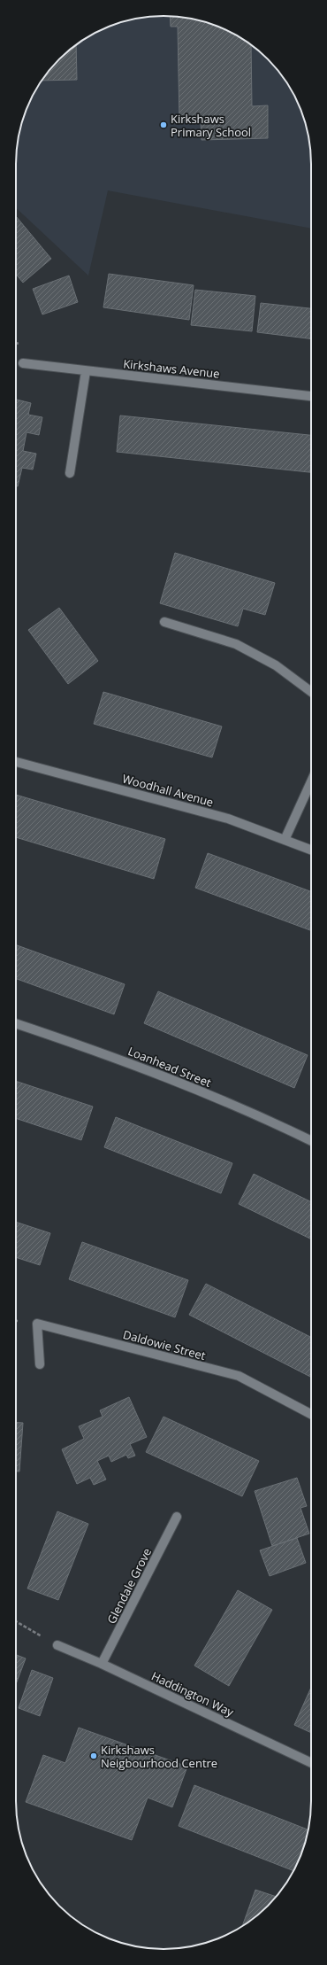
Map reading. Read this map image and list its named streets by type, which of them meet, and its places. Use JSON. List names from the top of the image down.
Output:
{
  "streets": {
    "street": [
      "Kirkshaws Avenue",
      "Woodhall Avenue",
      "Loanhead Street",
      "Daldowie Street",
      "Glendale Grove",
      "Haddington Way"
    ]
  },
  "crossings": [
    ["Glendale Grove", "Haddington Way"]
  ],
  "places": ["Kirkshaws Primary School", "Kirkshaws Neigbourhood Centre"]
}
